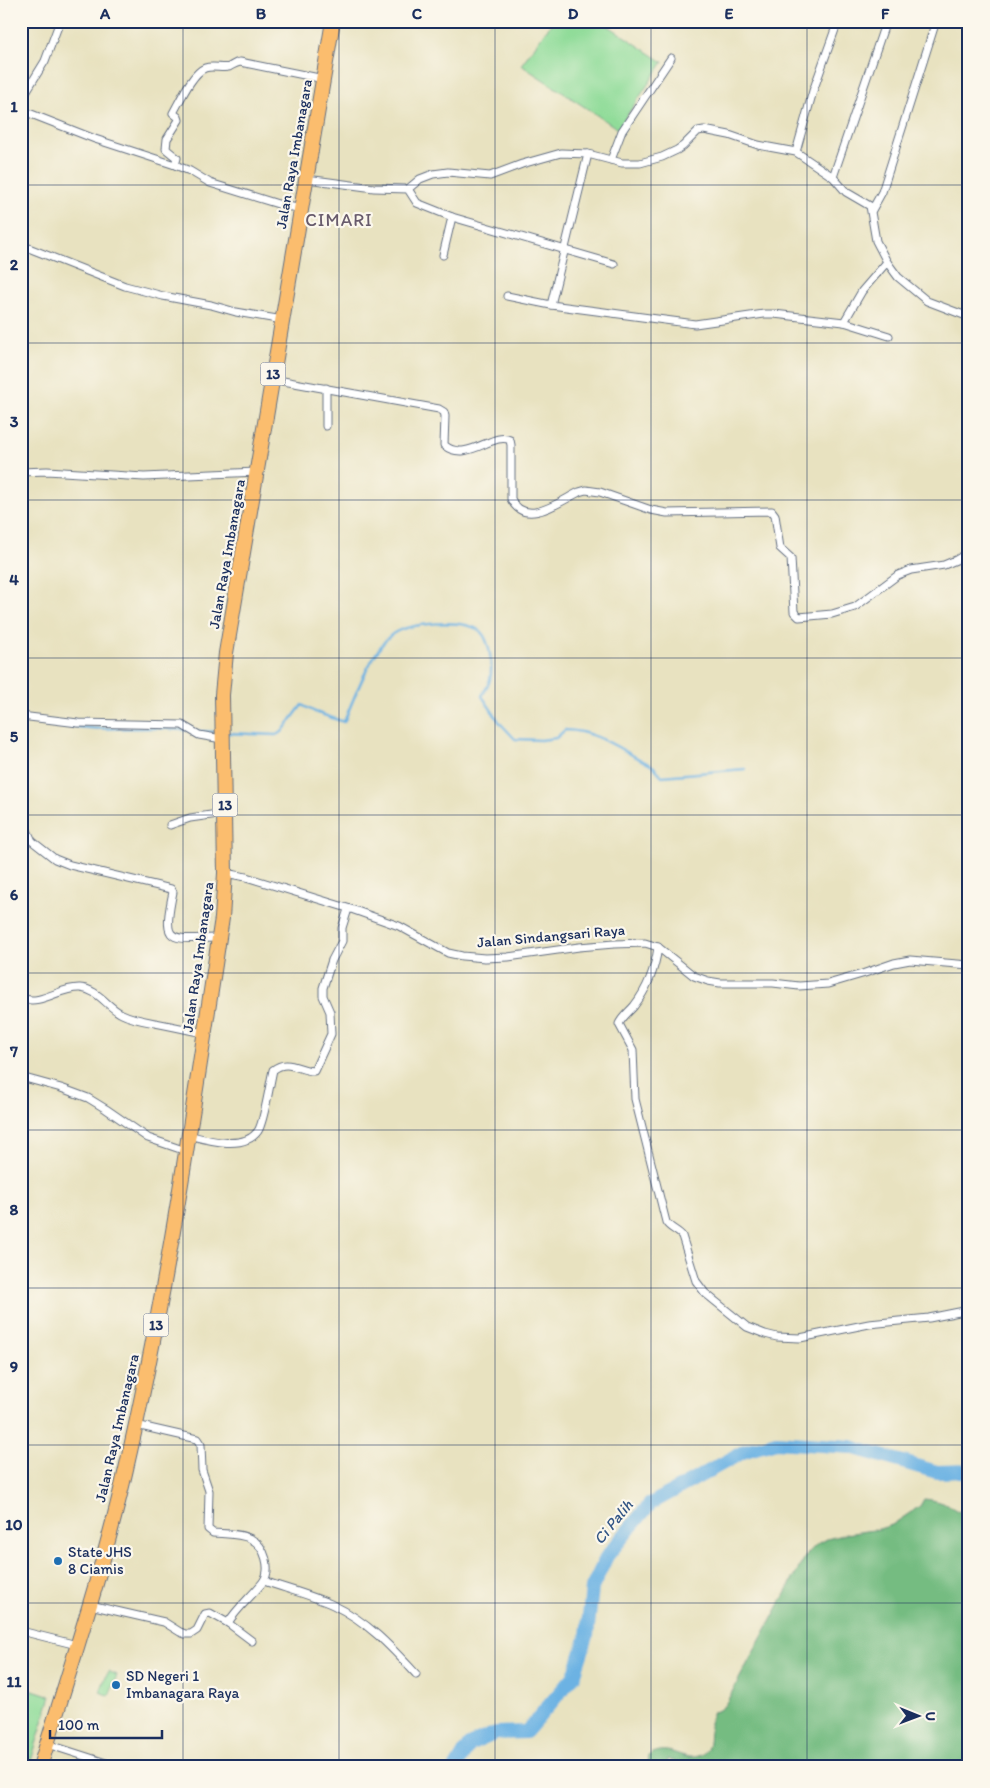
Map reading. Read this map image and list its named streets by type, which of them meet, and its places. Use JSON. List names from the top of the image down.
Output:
{
  "streets": {
    "highway": ["Jalan Raya Imbanagara", "13"],
    "street": ["Jalan Sindangsari Raya"]
  },
  "crossings": [
    ["Jalan Raya Imbanagara", "Jalan Sindangsari Raya"]
  ],
  "districts": ["CIMARI"],
  "water": ["Ci Palih"],
  "places": ["State JHS 8 Ciamis", "SD Negeri 1 Imbanagara Raya"],
  "scale_bar": "100 m",
  "north": "right",
  "grid": {
    "columns": [
      "A",
      "B",
      "C",
      "D",
      "E",
      "F"
    ],
    "rows": [
      "1",
      "2",
      "3",
      "4",
      "5",
      "6",
      "7",
      "8",
      "9",
      "10",
      "11"
    ]
  }
}
